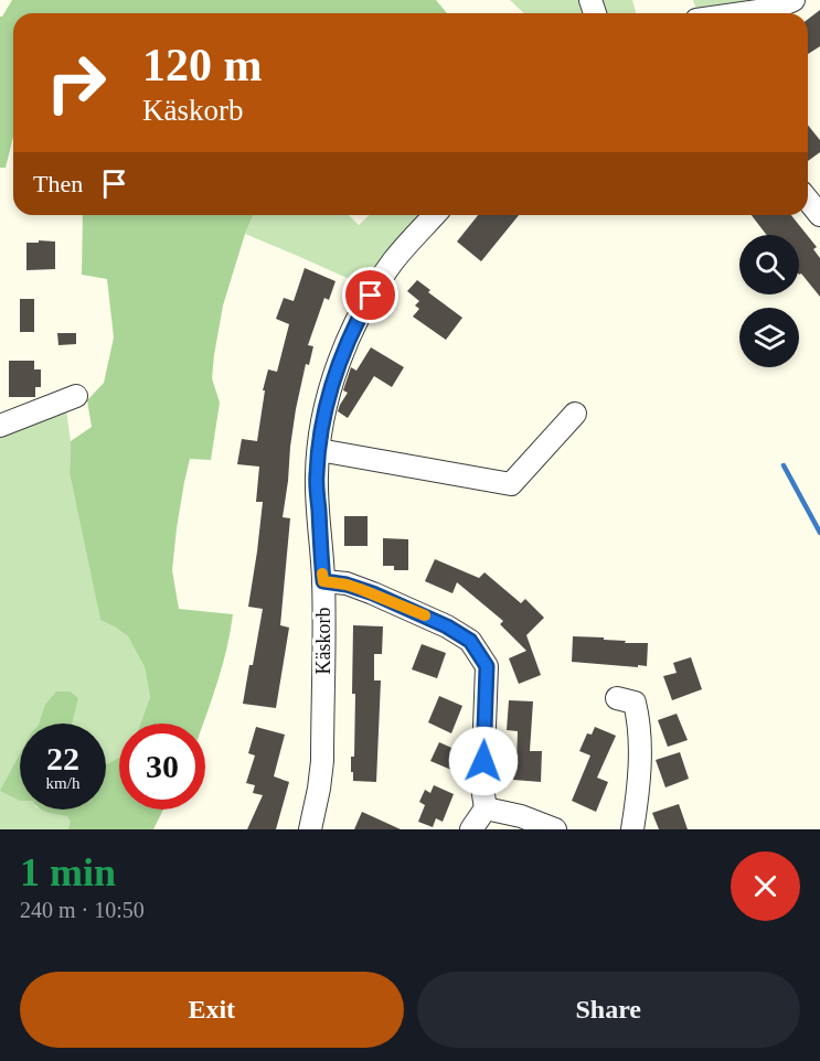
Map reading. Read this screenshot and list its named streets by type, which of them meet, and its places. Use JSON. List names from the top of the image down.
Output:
{
  "streets": {
    "street": ["Käskorb"]
  },
  "page": {
    "turn": ["120 m", "Käskorb"],
    "then": "Then",
    "speed": "22 km/h",
    "limit": "30",
    "heading": ["1 min", "240 m · 10:50"],
    "buttons": ["Exit", "Share"]
  }
}
